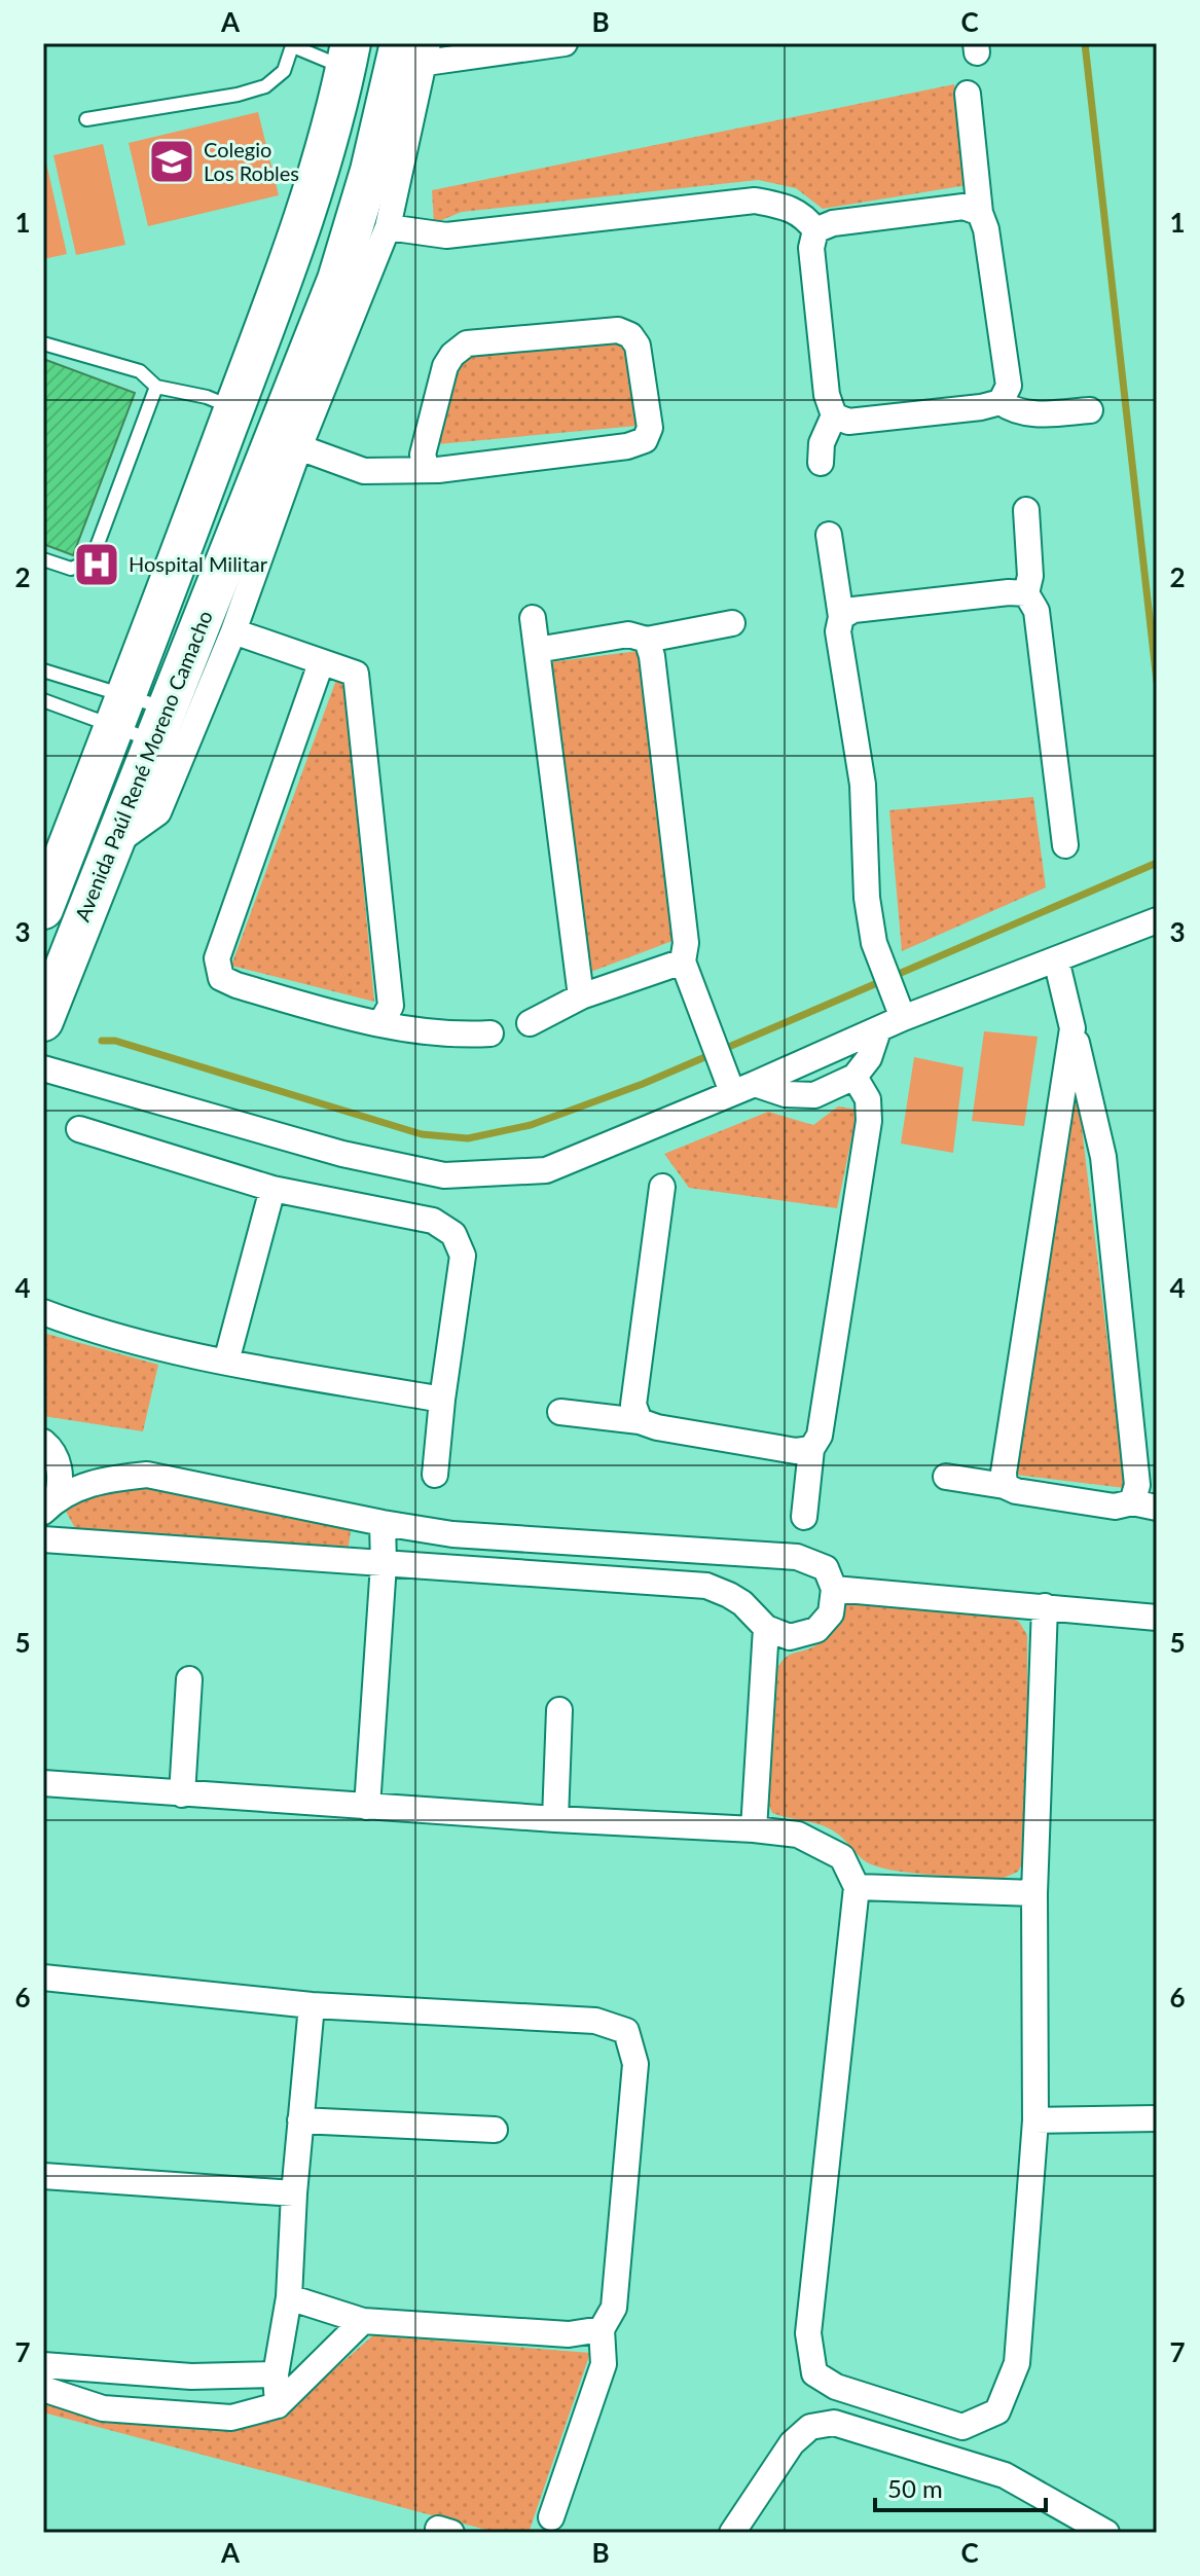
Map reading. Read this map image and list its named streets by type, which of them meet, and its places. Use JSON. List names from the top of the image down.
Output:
{
  "streets": {
    "main road": ["Avenida Paúl René Moreno Camacho"]
  },
  "places": {
    "school or university": ["Colegio Los Robles"],
    "hospital": ["Hospital Militar"]
  },
  "scale_bar": "50 m",
  "grid": {
    "columns": ["A", "B", "C"],
    "rows": [
      "1",
      "2",
      "3",
      "4",
      "5",
      "6",
      "7"
    ]
  }
}
